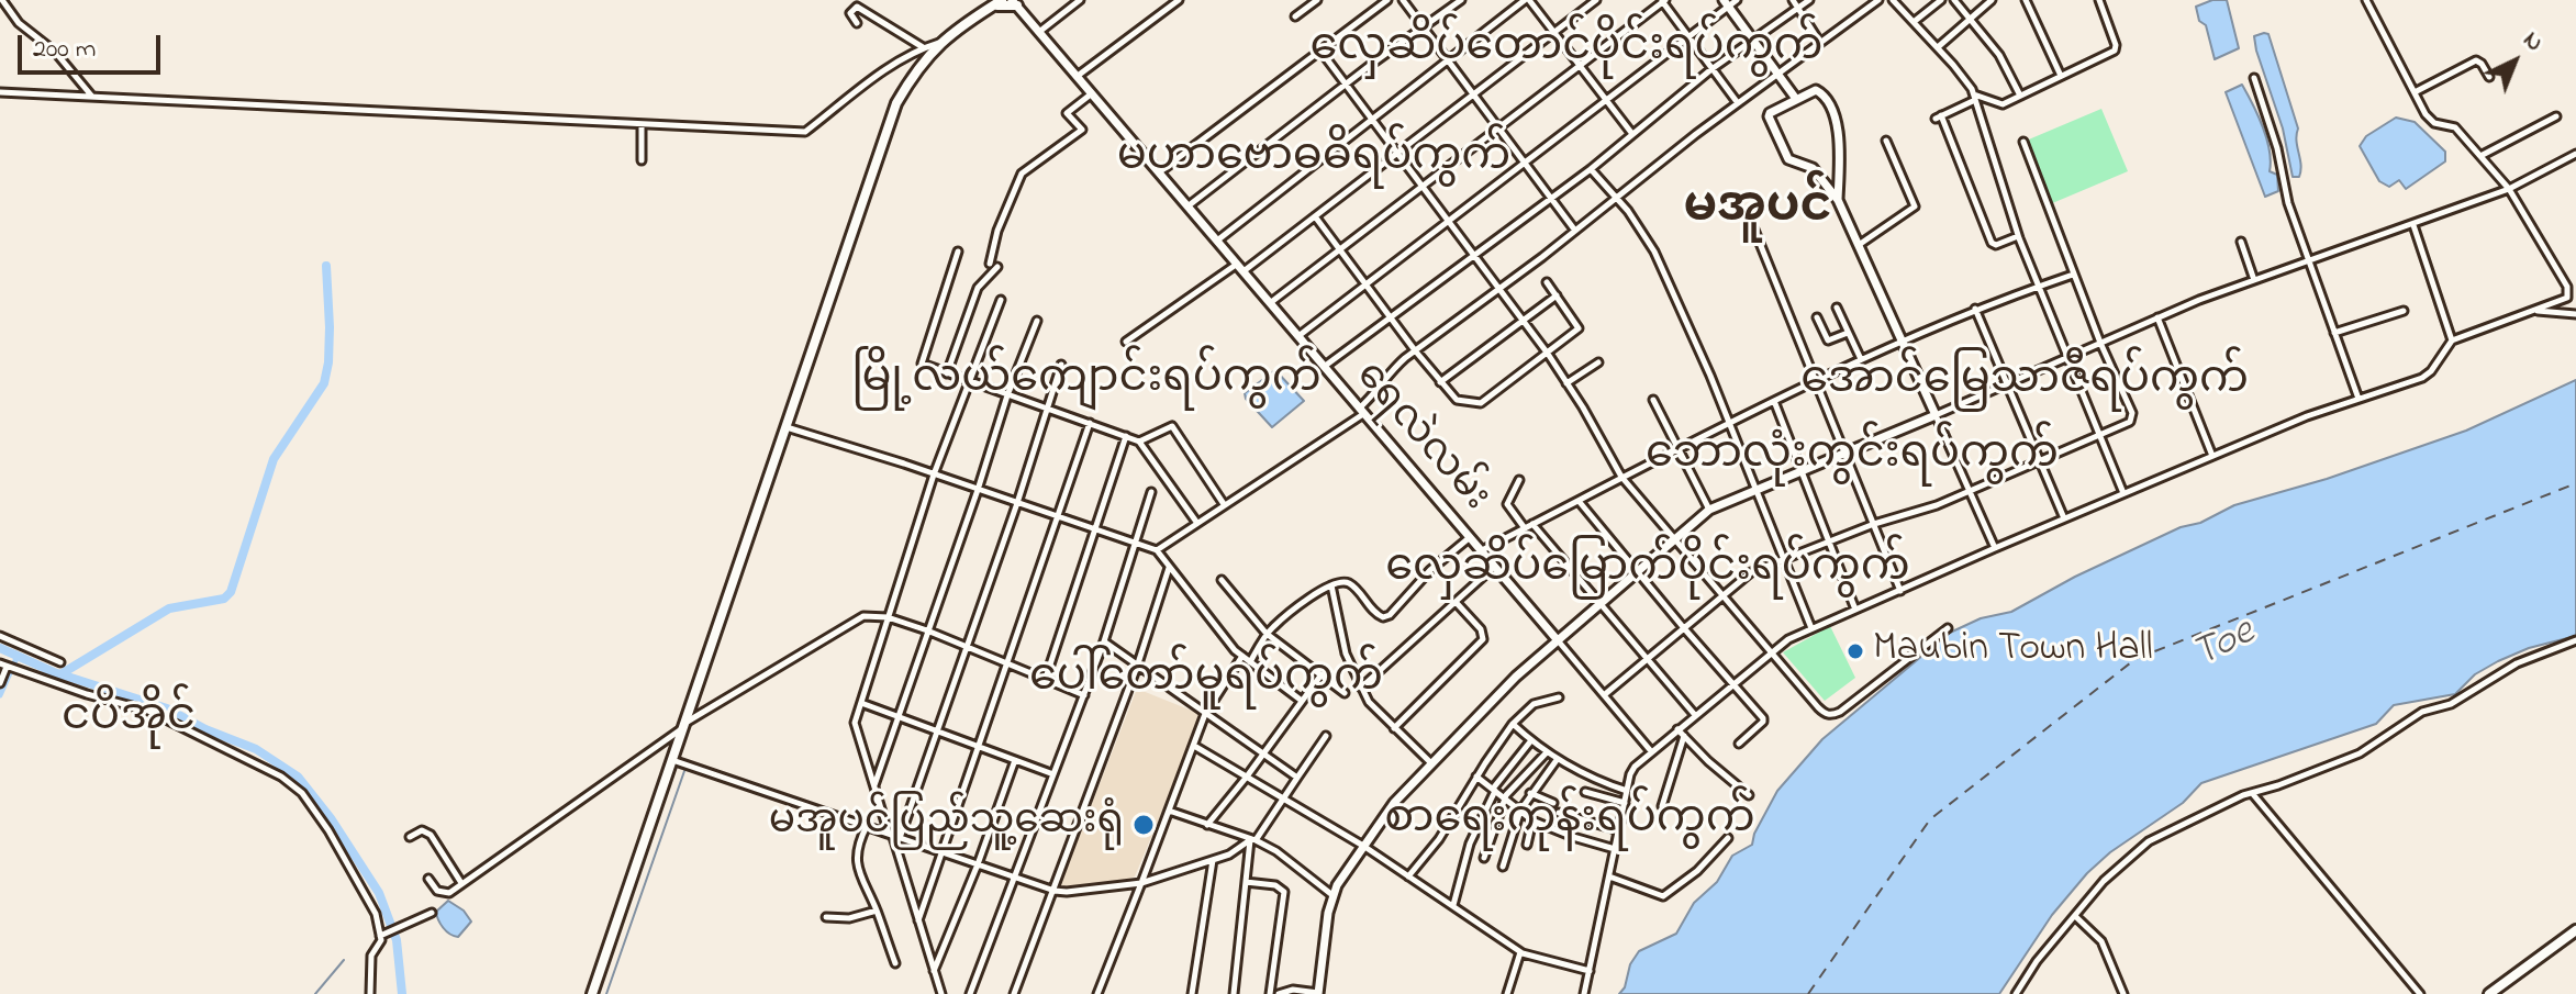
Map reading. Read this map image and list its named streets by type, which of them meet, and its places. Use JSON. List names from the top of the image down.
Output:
{
  "streets": {
    "main road": ["ရေလဲလမ်း"]
  },
  "districts": [
    "လှေဆိပ်တောင်ပိုင်းရပ်ကွက်",
    "မဟာဗောဓဓိရပ်ကွက်",
    "မအူပင်",
    "မြို့လယ်ကျောင်းရပ်ကွက်",
    "အောင်မြေသာဇီရပ်ကွက်",
    "ဘောလုံးကွင်းရပ်ကွက်",
    "လှေဆိပ်မြောက်ပိုင်းရပ်ကွက်",
    "ပေါ်တော်မူရပ်ကွက်",
    "ငပိအိုင်",
    "စာရေးကုန်းရပ်ကွက်"
  ],
  "water": ["Toe"],
  "places": ["Maubin Town Hall", "မအူပင်ပြည်သူ့ဆေးရုံ"],
  "scale_bar": "200 m",
  "north": "top right"
}
